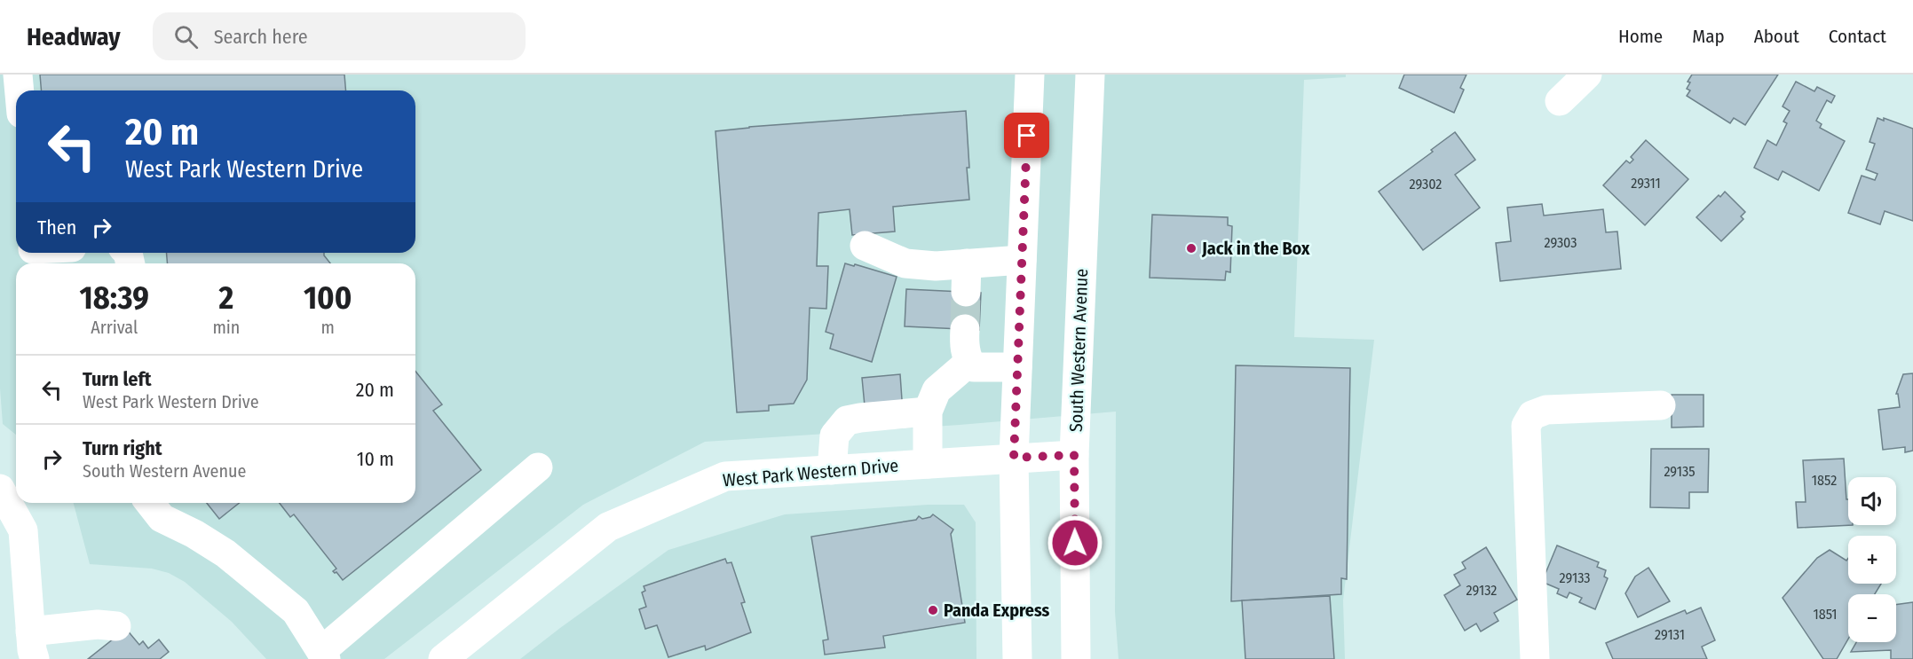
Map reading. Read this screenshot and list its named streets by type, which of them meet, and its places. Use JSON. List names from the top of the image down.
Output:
{
  "streets": {
    "main road": ["South Western Avenue", "West Park Western Drive"]
  },
  "crossings": [
    ["South Western Avenue", "West Park Western Drive"]
  ],
  "places": ["Jack in the Box", "Panda Express"],
  "house_numbers": [
    "29311",
    "29302",
    "29303",
    "29135",
    "1852",
    "29133",
    "29132",
    "1851",
    "29131"
  ],
  "page": {
    "header": "Headway",
    "search": "Search here",
    "nav": [
      "Home",
      "Map",
      "About",
      "Contact"
    ],
    "turn": ["20 m", "West Park Western Drive"],
    "then": "Then",
    "eta": [
      "18:39",
      "Arrival",
      "2",
      "min",
      "100",
      "m"
    ],
    "list": [
      {
        "name": "Turn left",
        "note": "West Park Western Drive",
        "value": "20 m"
      },
      {
        "name": "Turn right",
        "note": "South Western Avenue",
        "value": "10 m"
      }
    ],
    "map_buttons": ["+", "−"]
  }
}
